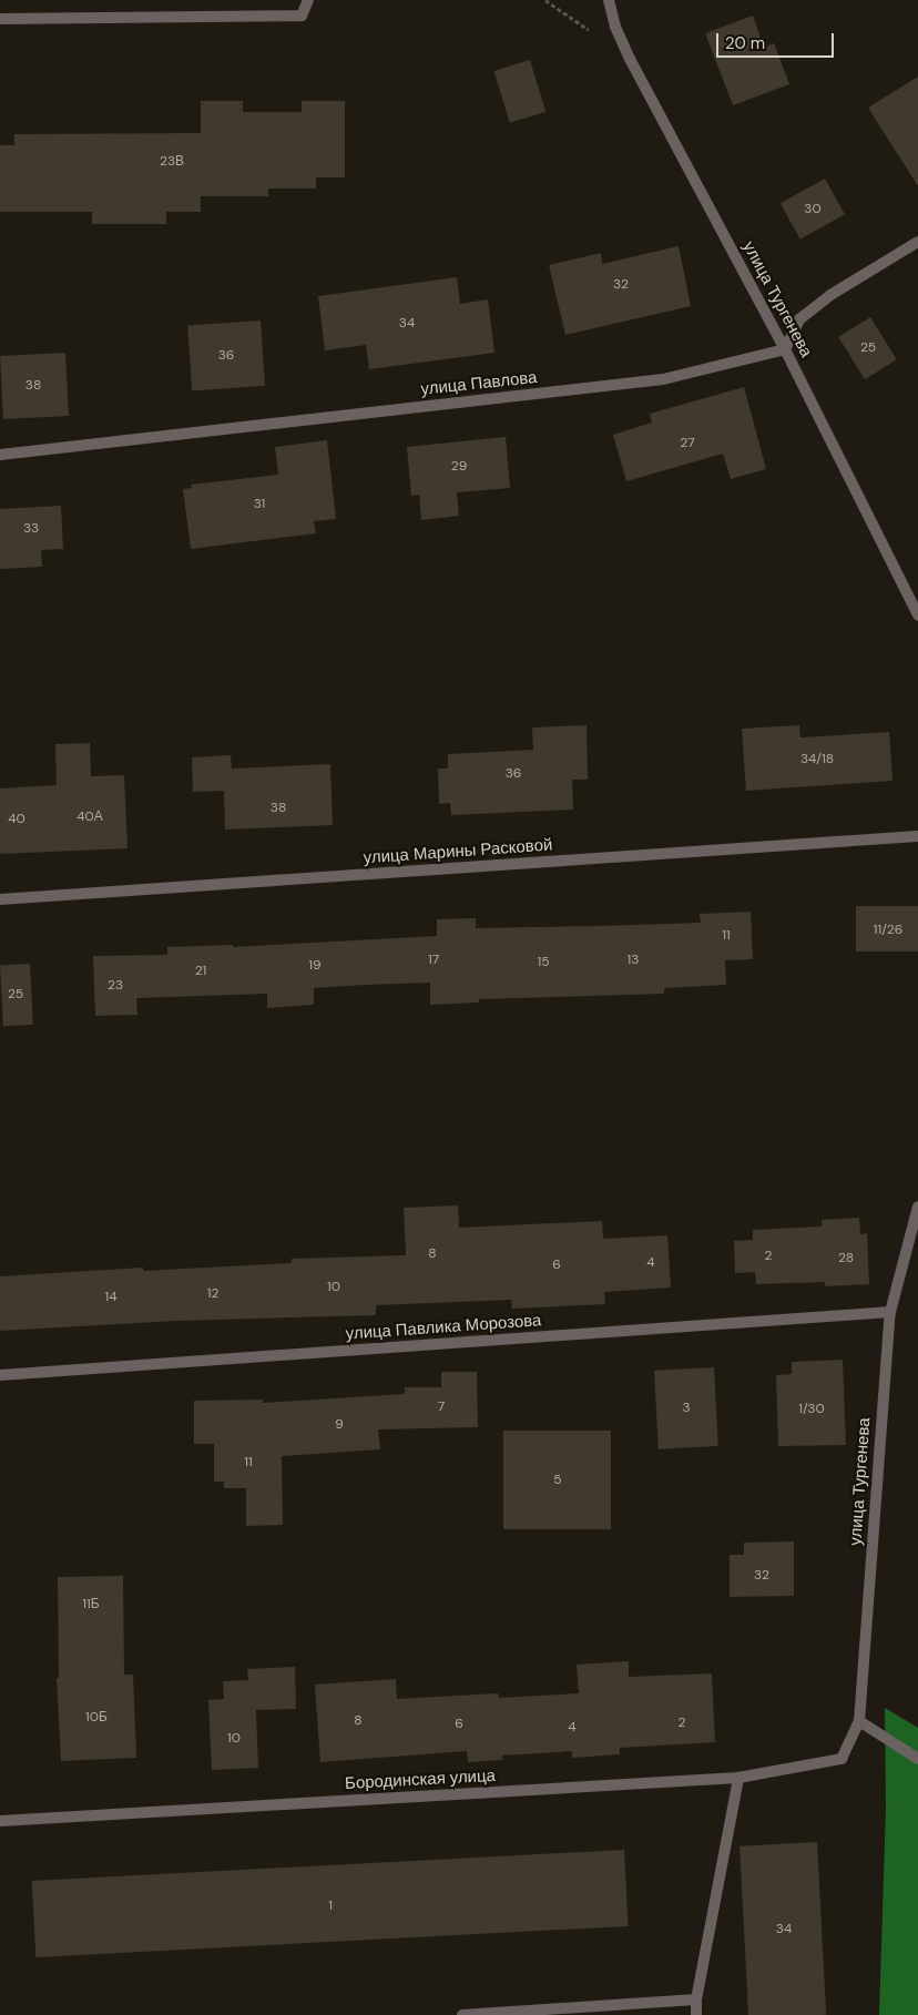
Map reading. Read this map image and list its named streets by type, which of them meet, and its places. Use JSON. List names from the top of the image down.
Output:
{
  "streets": {
    "street": [
      "улица Тургенева",
      "улица Павлова",
      "улица Марины Расковой",
      "улица Павлика Морозова",
      "Бородинская улица"
    ]
  },
  "crossings": [
    ["улица Тургенева", "улица Павлова"],
    ["улица Тургенева", "улица Павлика Морозова"],
    ["улица Тургенева", "Бородинская улица"]
  ],
  "house_numbers": [
    "23В",
    "30",
    "32",
    "34",
    "25",
    "36",
    "38",
    "27",
    "29",
    "31",
    "33",
    "34/18",
    "36",
    "38",
    "40А",
    "40",
    "11/26",
    "11",
    "17",
    "13",
    "15",
    "19",
    "21",
    "23",
    "25",
    "8",
    "2",
    "28",
    "4",
    "6",
    "10",
    "12",
    "14",
    "7",
    "3",
    "1/30",
    "9",
    "11",
    "5",
    "32",
    "11Б",
    "10Б",
    "8",
    "2",
    "6",
    "4",
    "10",
    "1",
    "34"
  ],
  "scale_bar": "20 m"
}
